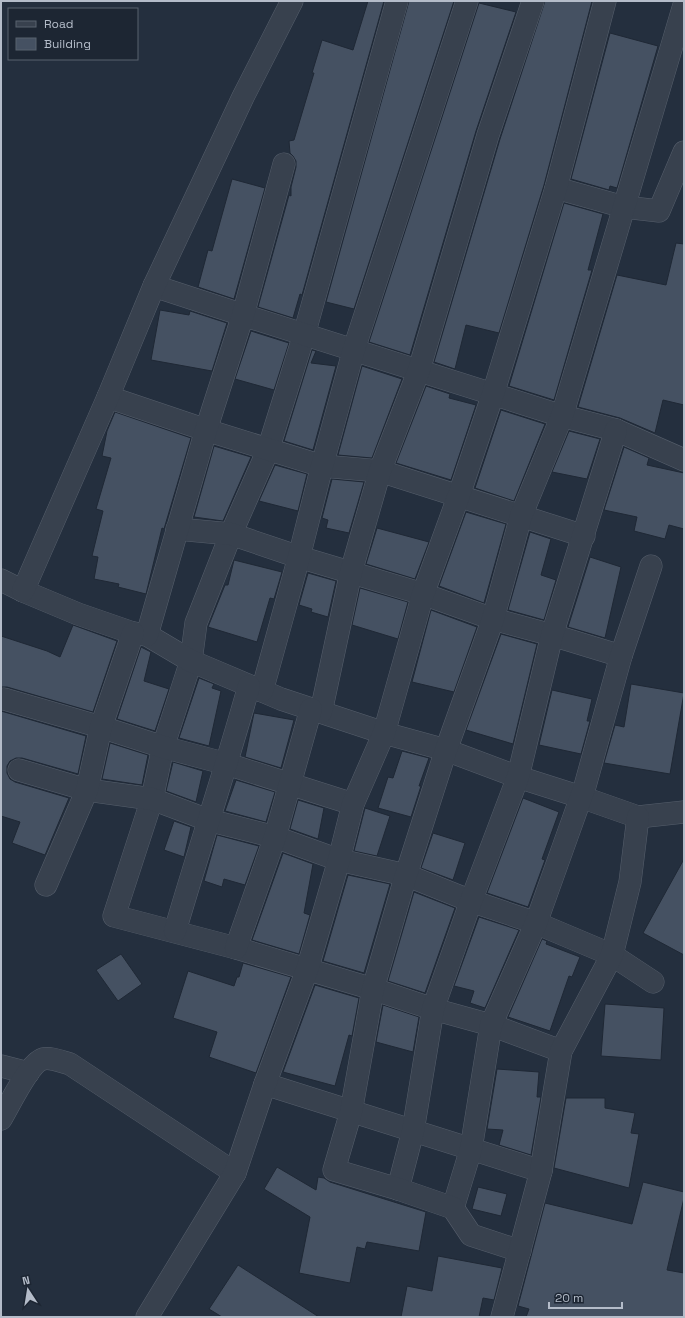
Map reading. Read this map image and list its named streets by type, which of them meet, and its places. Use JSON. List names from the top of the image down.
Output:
{
  "legend": ["Road", "Building"],
  "scale_bar": "20 m",
  "north": "top"
}
